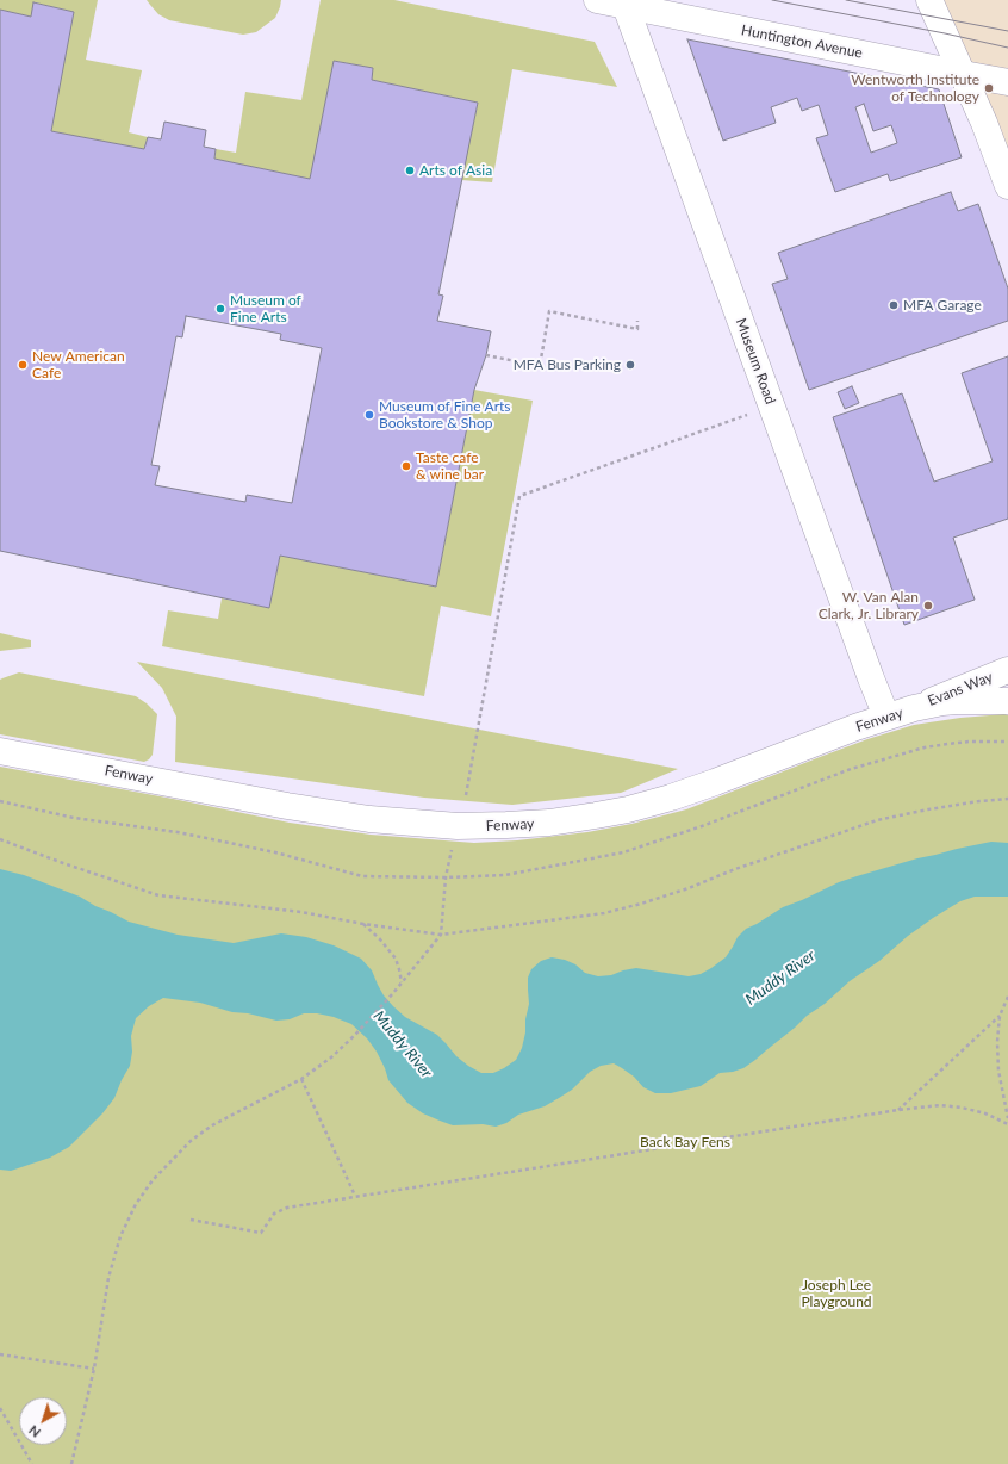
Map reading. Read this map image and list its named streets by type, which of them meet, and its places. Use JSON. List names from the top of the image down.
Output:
{
  "streets": {
    "main road": [
      "Huntington Avenue",
      "Museum Road",
      "Evans Way",
      "Fenway"
    ]
  },
  "crossings": [
    ["Huntington Avenue", "Museum Road"],
    ["Museum Road", "Fenway"],
    ["Evans Way", "Fenway"]
  ],
  "water": ["Muddy River"],
  "parks": ["Back Bay Fens", "Joseph Lee Playground"],
  "places": [
    "Wentworth Institute of Technology",
    "Arts of Asia",
    "MFA Garage",
    "Museum of Fine Arts",
    "New American Cafe",
    "MFA Bus Parking",
    "Museum of Fine Arts Bookstore & Shop",
    "Taste cafe & wine bar",
    "W. Van Alan Clark, Jr. Library"
  ],
  "north": "bottom left"
}
